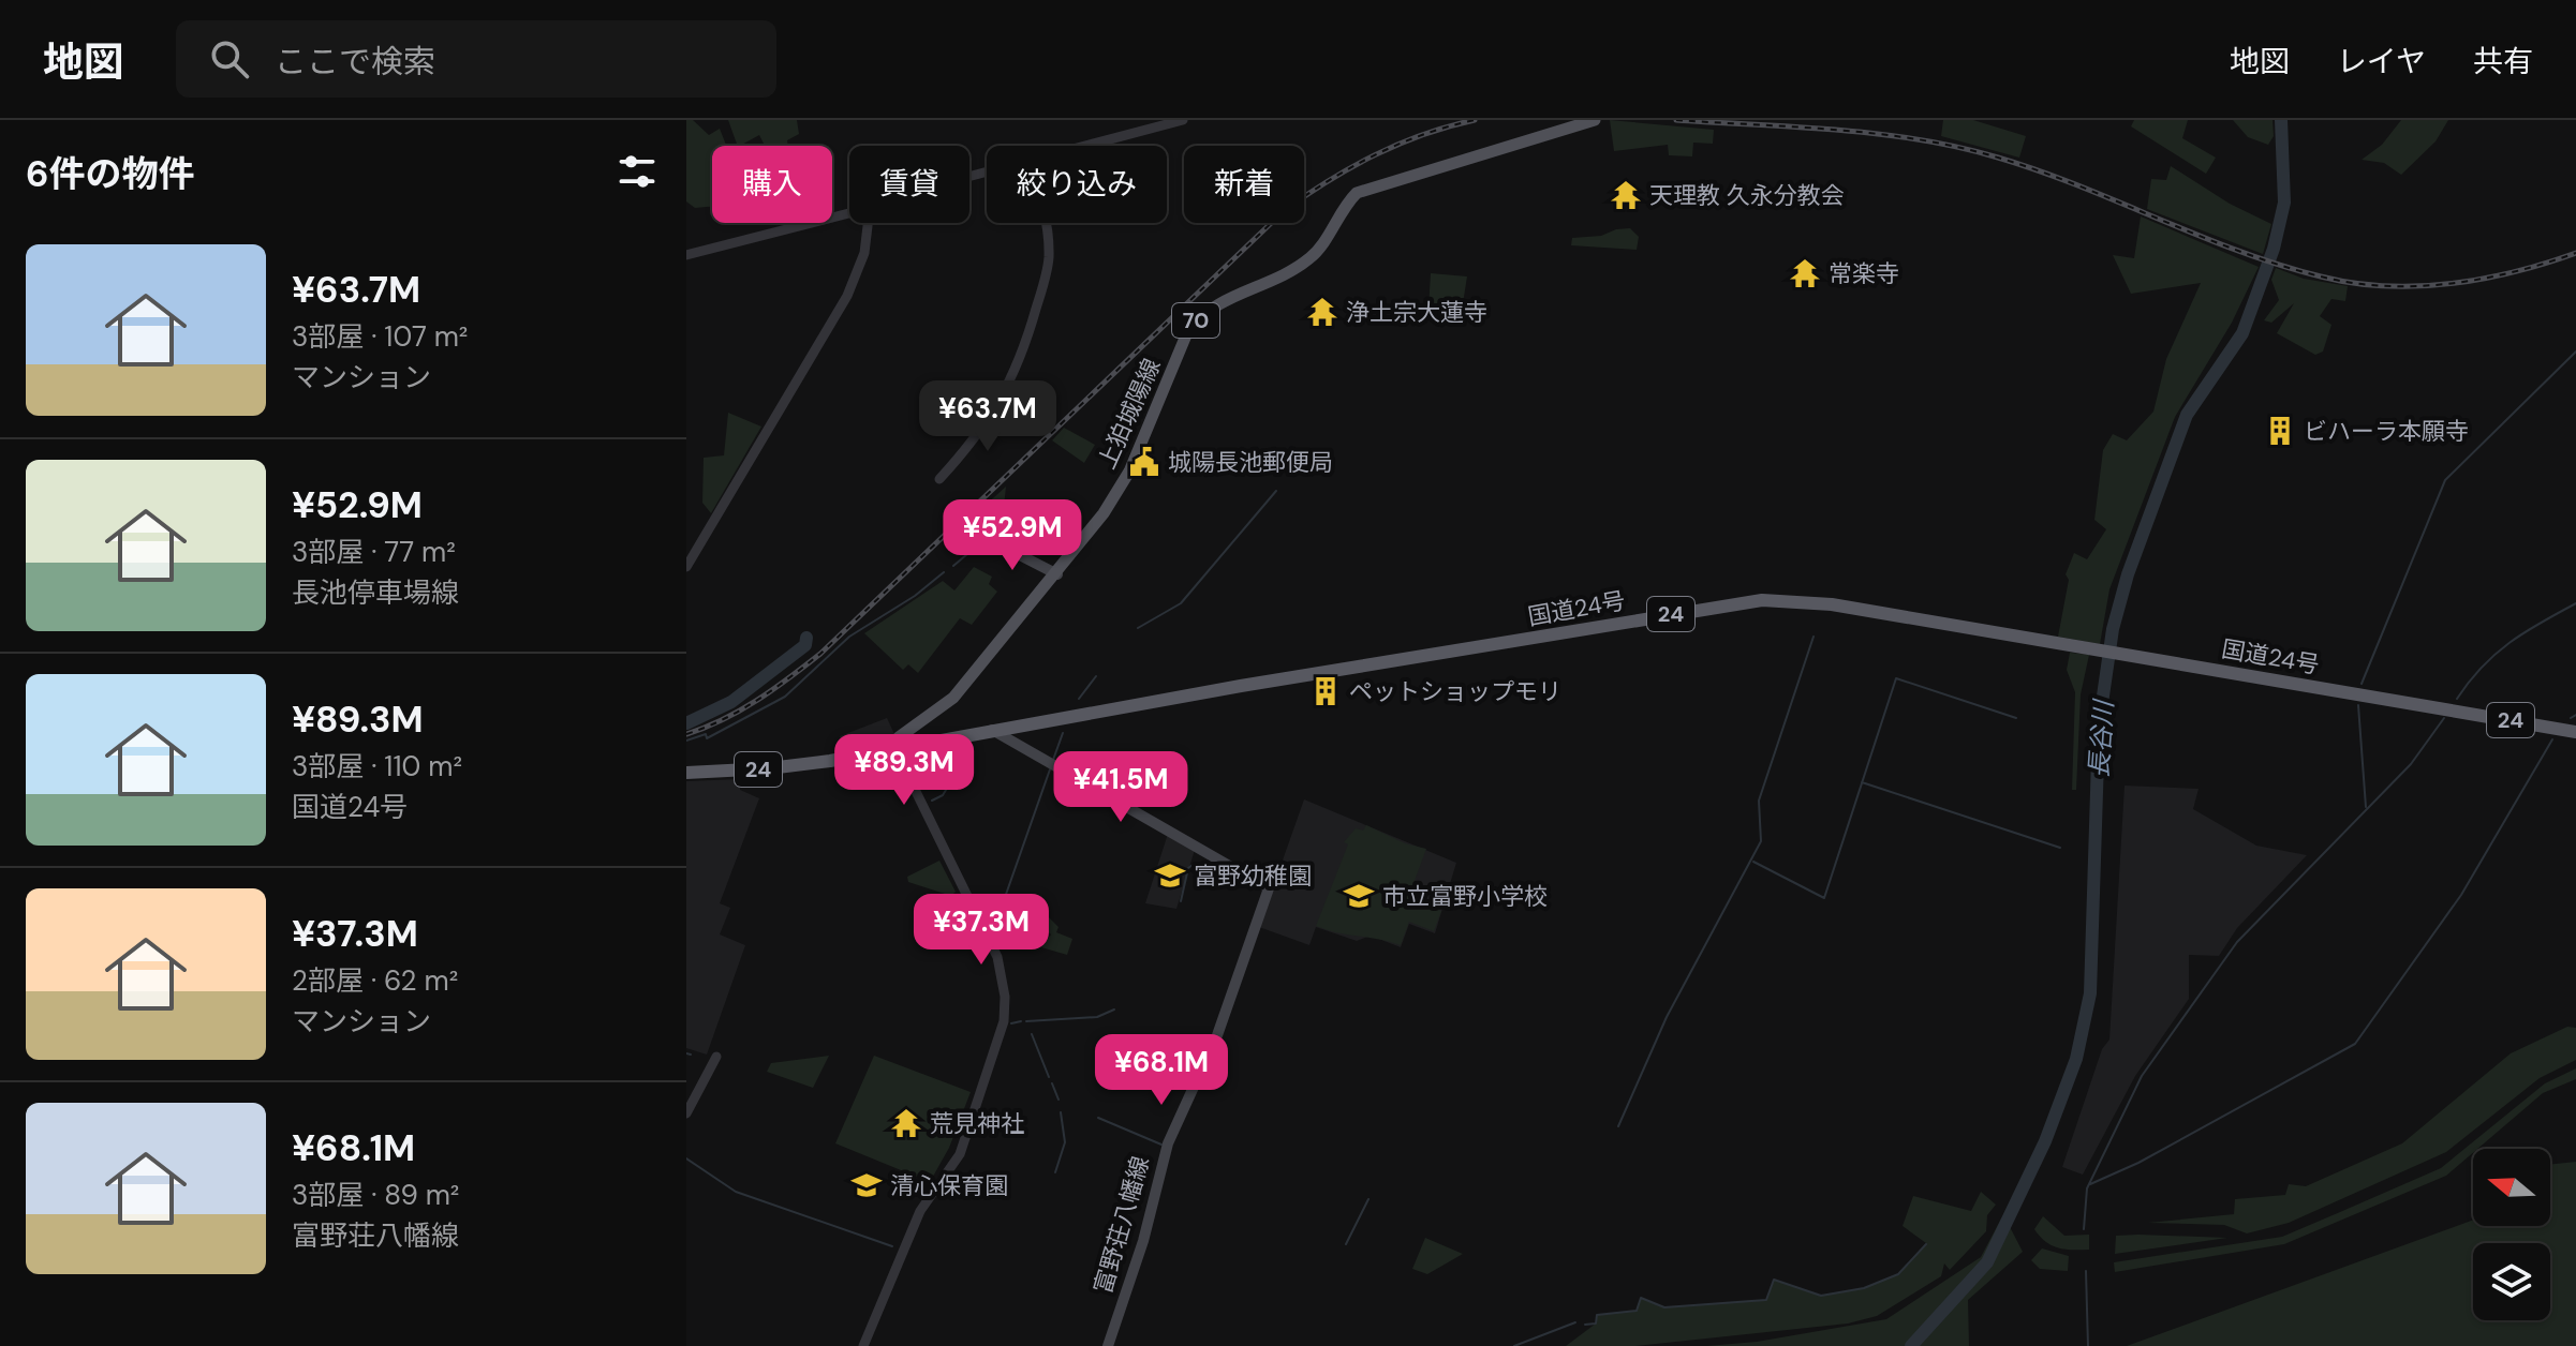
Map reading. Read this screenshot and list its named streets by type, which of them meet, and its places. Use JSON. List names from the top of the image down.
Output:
{
  "streets": {
    "highway": ["国道24号", "24"],
    "main road": ["70", "上狛城陽線", "富野荘八幡線"]
  },
  "crossings": [
    ["上狛城陽線", "国道24号"],
    ["国道24号", "富野荘八幡線"]
  ],
  "water": ["長谷川"],
  "places": {
    "temple": [
      "天理教 久永分教会",
      "常楽寺",
      "浄土宗大蓮寺",
      "荒見神社"
    ],
    "building": ["ビハーラ本願寺", "ペットショップモリ"],
    "public building": ["城陽長池郵便局"],
    "school or university": ["富野幼稚園", "市立富野小学校", "清心保育園"]
  },
  "north": "left",
  "page": {
    "header": "地図",
    "search": "ここで検索",
    "nav": ["地図", "レイヤ", "共有"],
    "heading": "6件の物件",
    "chip": [
      "購入",
      "賃貸",
      "絞り込み",
      "新着"
    ],
    "list": [
      {
        "name": "¥63.7M",
        "note": "3部屋 · 107 m² · マンション"
      },
      {
        "name": "¥52.9M",
        "note": "3部屋 · 77 m² · 長池停車場線"
      },
      {
        "name": "¥89.3M",
        "note": "3部屋 · 110 m² · 国道24号"
      },
      {
        "name": "¥37.3M",
        "note": "2部屋 · 62 m² · マンション"
      },
      {
        "name": "¥68.1M",
        "note": "3部屋 · 89 m² · 富野荘八幡線"
      }
    ],
    "price": [
      "¥63.7M",
      "¥52.9M",
      "¥89.3M",
      "¥41.5M",
      "¥37.3M",
      "¥68.1M"
    ]
  }
}
